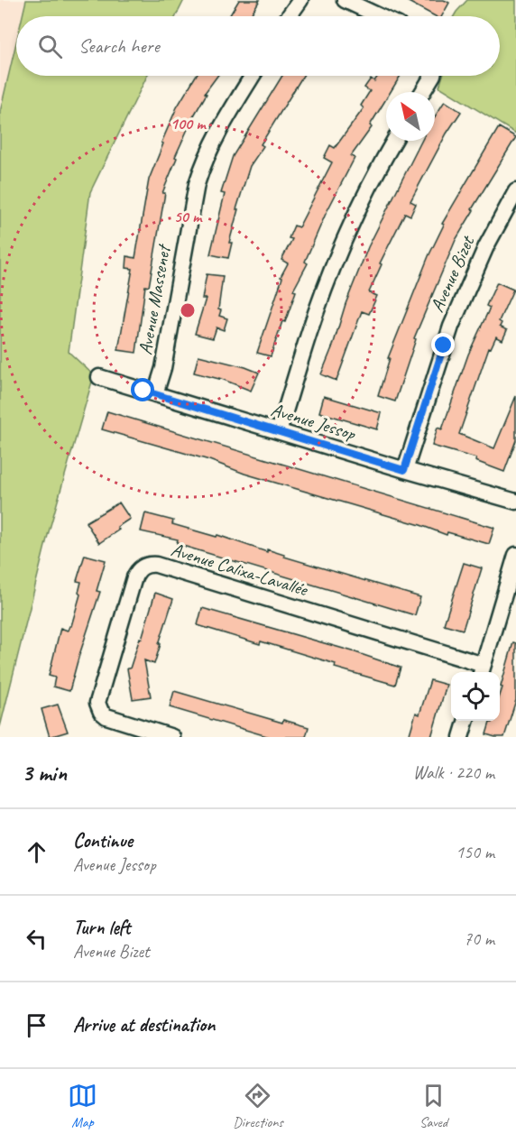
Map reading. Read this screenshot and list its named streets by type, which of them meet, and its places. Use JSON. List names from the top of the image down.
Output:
{
  "streets": {
    "street": [
      "Avenue Bizet",
      "Avenue Massenet",
      "Avenue Jessop",
      "Avenue Calixa-Lavallée"
    ]
  },
  "crossings": [
    ["Avenue Bizet", "Avenue Jessop"],
    ["Avenue Massenet", "Avenue Jessop"]
  ],
  "north": "top left",
  "page": {
    "search": "Search here",
    "heading": ["3 min", "Walk · 220 m"],
    "list": [
      ["Continue", "Avenue Jessop", "150 m"],
      ["Turn left", "Avenue Bizet", "70 m"],
      "Arrive at destination"
    ],
    "nav": ["Map", "Directions", "Saved"]
  },
  "rings": ["100 m", "50 m"]
}
